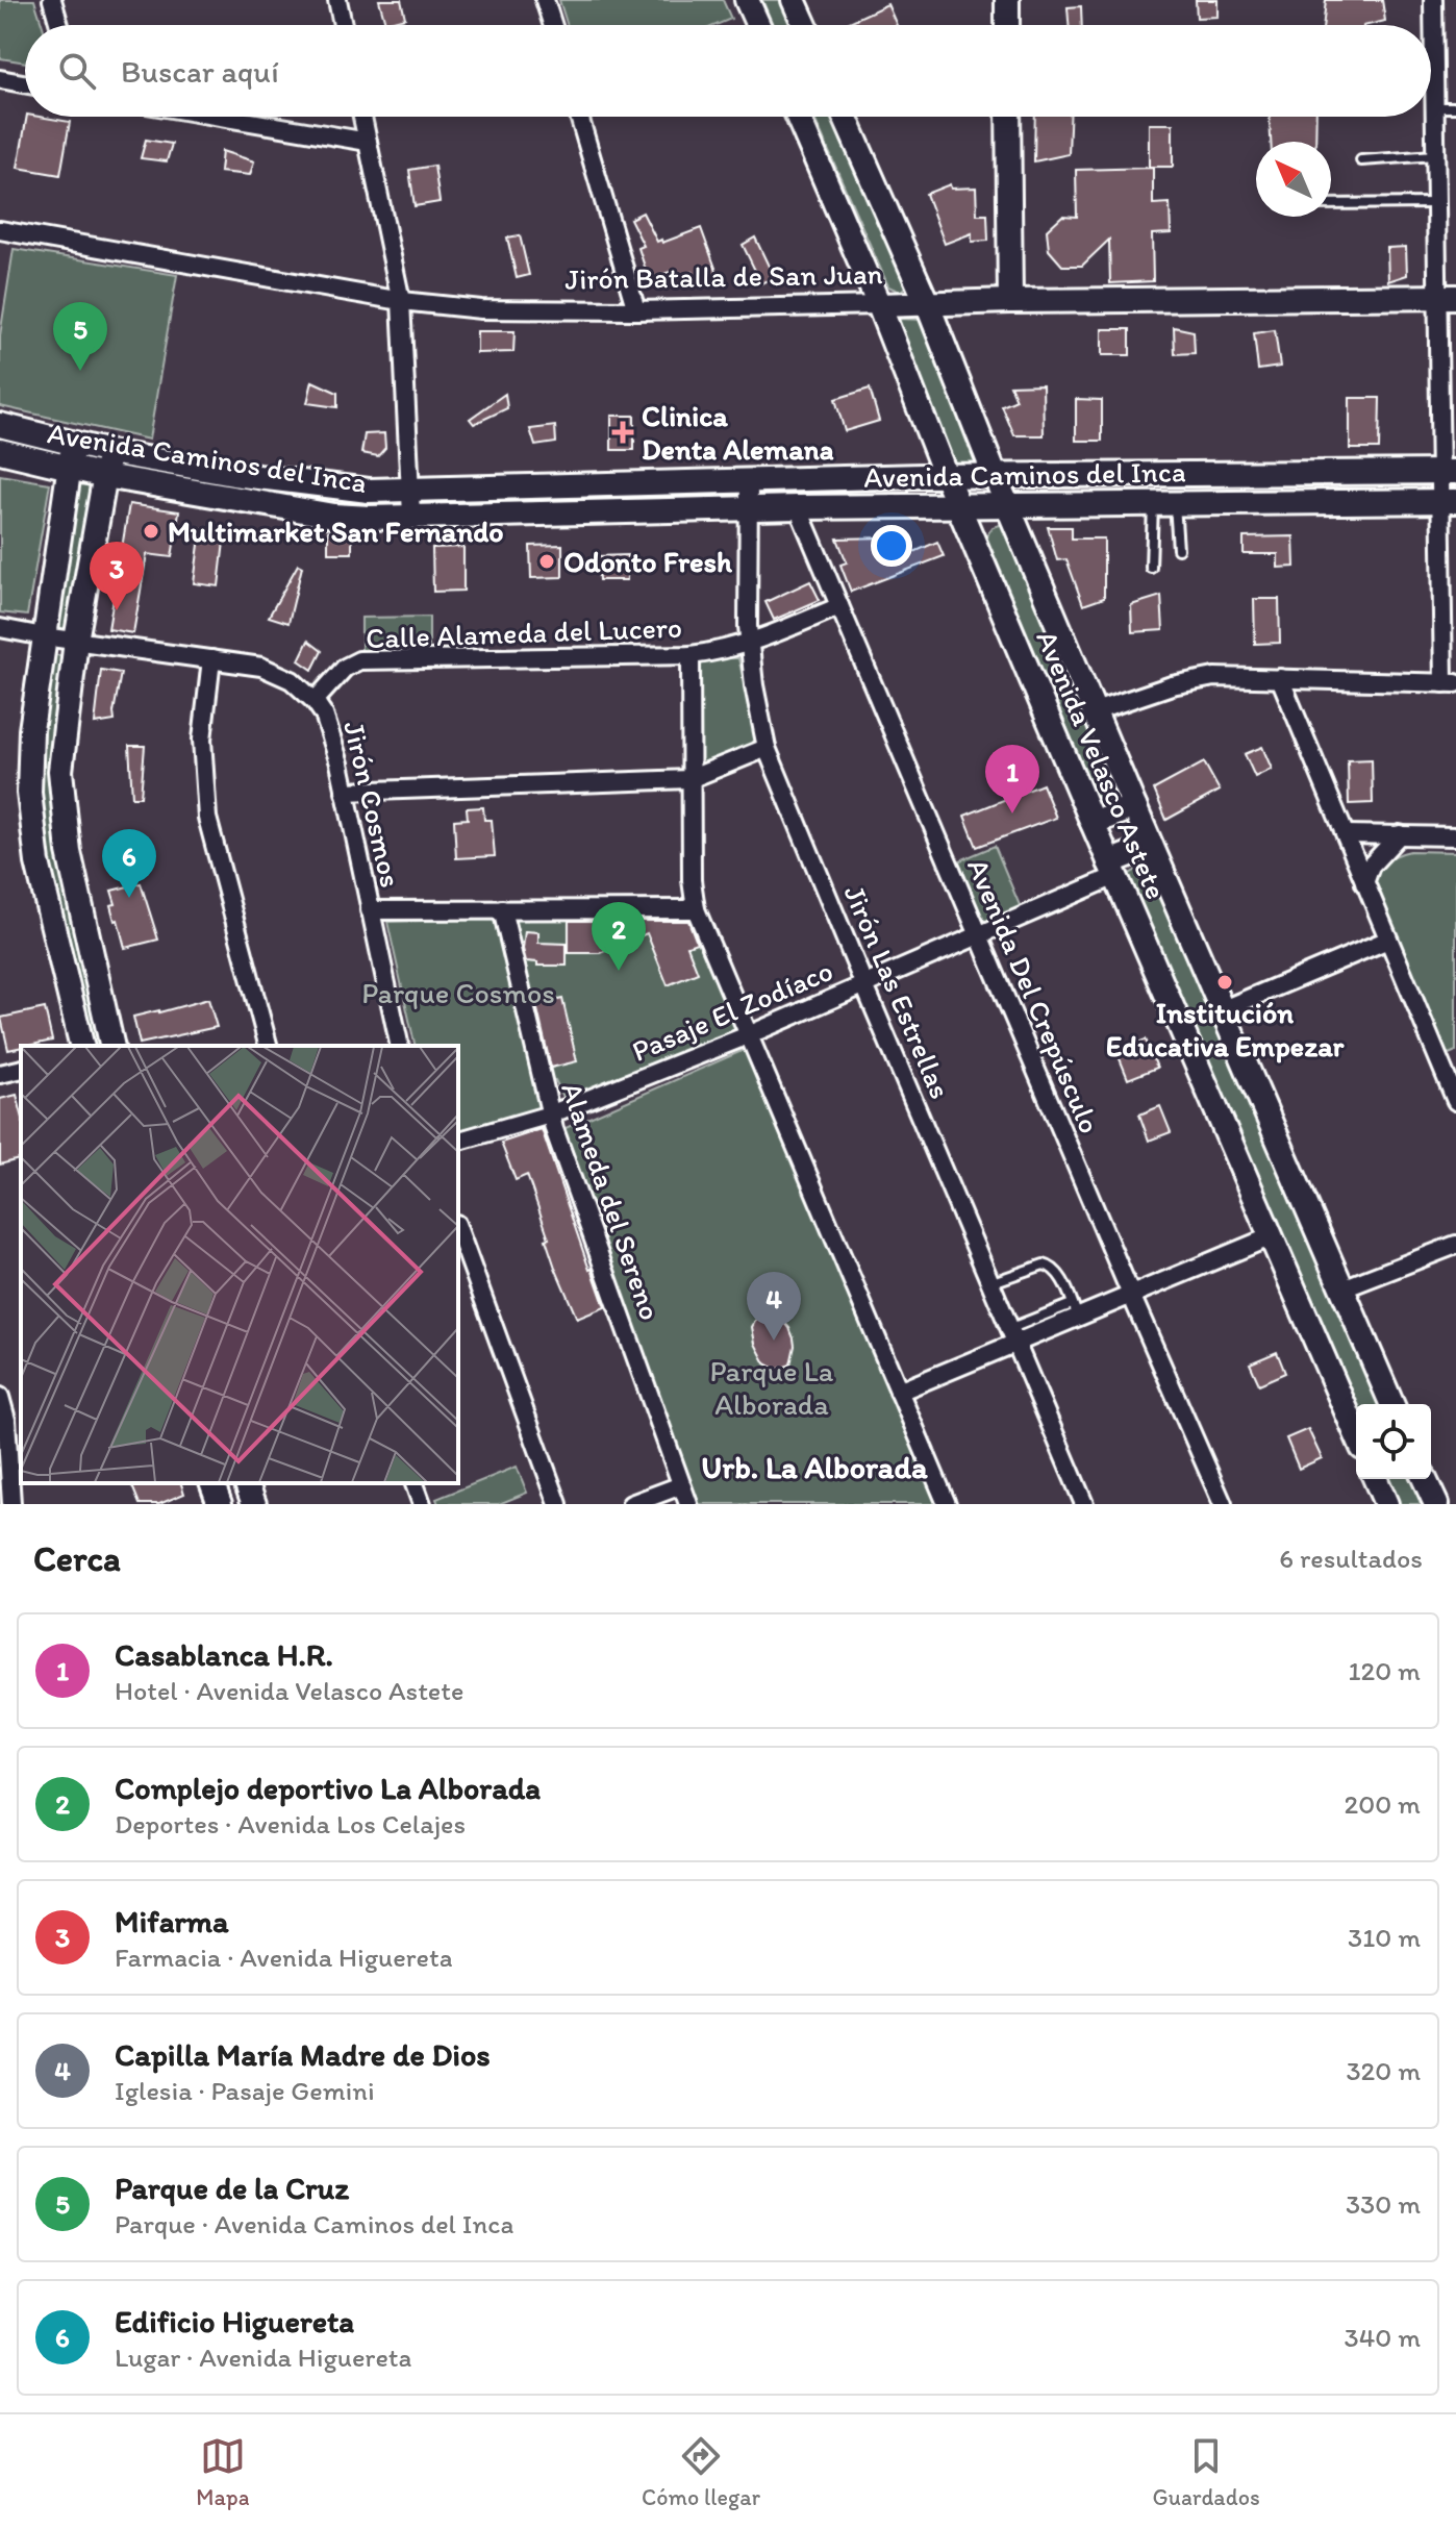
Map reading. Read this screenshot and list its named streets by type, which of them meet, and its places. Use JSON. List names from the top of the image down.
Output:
{
  "streets": {
    "main road": ["Jirón Batalla de San Juan", "Avenida Caminos del Inca", "Avenida Velasco Astete"],
    "street": [
      "Calle Alameda del Lucero",
      "Jirón Cosmos",
      "Jirón Las Estrellas",
      "Avenida Del Crepúsculo",
      "Pasaje El Zodíaco",
      "Alameda del Sereno"
    ]
  },
  "crossings": [
    ["Jirón Batalla de San Juan", "Avenida Velasco Astete"],
    ["Avenida Caminos del Inca", "Avenida Velasco Astete"],
    ["Avenida Caminos del Inca", "Jirón Las Estrellas"],
    ["Avenida Caminos del Inca", "Avenida Del Crepúsculo"],
    ["Calle Alameda del Lucero", "Jirón Cosmos"],
    ["Calle Alameda del Lucero", "Jirón Las Estrellas"],
    ["Calle Alameda del Lucero", "Avenida Del Crepúsculo"],
    ["Avenida Velasco Astete", "Pasaje El Zodíaco"],
    ["Jirón Las Estrellas", "Pasaje El Zodíaco"],
    ["Avenida Del Crepúsculo", "Pasaje El Zodíaco"],
    ["Pasaje El Zodíaco", "Alameda del Sereno"]
  ],
  "districts": ["Urb. La Alborada"],
  "parks": ["Parque Cosmos", "Parque La Alborada"],
  "places": {
    "health": ["Clinica Denta Alemana"],
    "other": ["Multimarket San Fernando", "Odonto Fresh", "Institución Educativa Empezar"]
  },
  "north": "top left",
  "page": {
    "search": "Buscar aquí",
    "pins": [
      "5",
      "3",
      "1",
      "6",
      "2",
      "4"
    ],
    "heading": ["Cerca", "6 resultados"],
    "list": [
      {
        "mark": "1",
        "name": "Casablanca H.R.",
        "note": "Hotel · Avenida Velasco Astete",
        "value": "120 m"
      },
      {
        "mark": "2",
        "name": "Complejo deportivo La Alborada",
        "note": "Deportes · Avenida Los Celajes",
        "value": "200 m"
      },
      {
        "mark": "3",
        "name": "Mifarma",
        "note": "Farmacia · Avenida Higuereta",
        "value": "310 m"
      },
      {
        "mark": "4",
        "name": "Capilla María Madre de Dios",
        "note": "Iglesia · Pasaje Gemini",
        "value": "320 m"
      },
      {
        "mark": "5",
        "name": "Parque de la Cruz",
        "note": "Parque · Avenida Caminos del Inca",
        "value": "330 m"
      },
      {
        "mark": "6",
        "name": "Edificio Higuereta",
        "note": "Lugar · Avenida Higuereta",
        "value": "340 m"
      }
    ],
    "nav": ["Mapa", "Cómo llegar", "Guardados"]
  }
}
